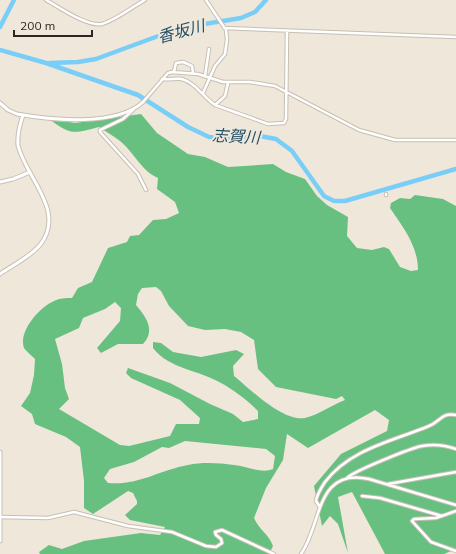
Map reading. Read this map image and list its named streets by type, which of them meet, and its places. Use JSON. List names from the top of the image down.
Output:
{
  "water": ["香坂川", "志賀川"],
  "scale_bar": "200 m"
}
